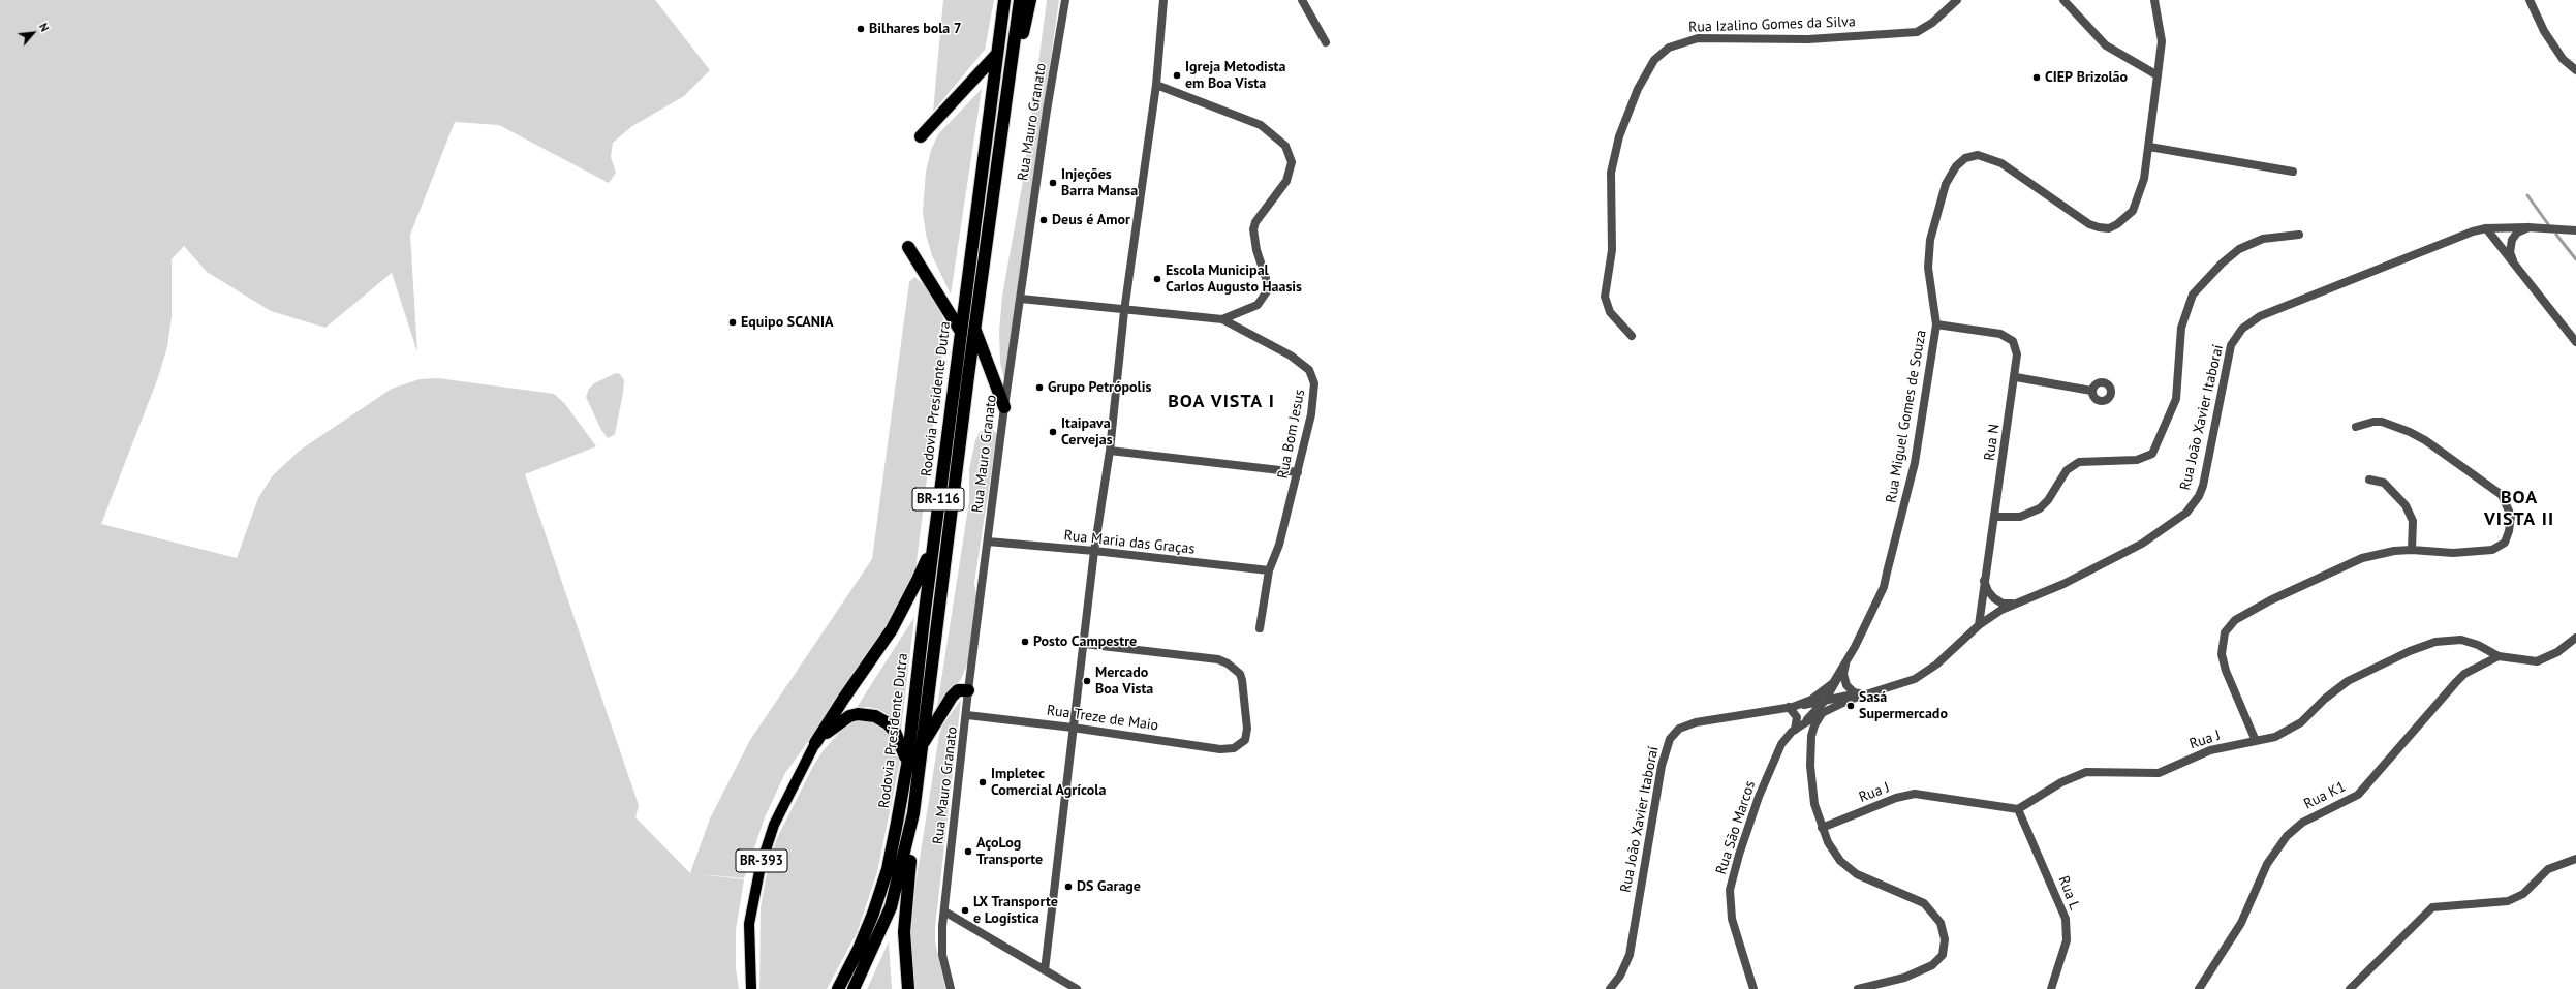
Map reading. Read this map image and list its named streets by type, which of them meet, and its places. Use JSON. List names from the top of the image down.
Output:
{
  "streets": {
    "highway": ["Rodovia Presidente Dutra", "BR-116", "BR-393"],
    "street": [
      "Rua Izalino Gomes da Silva",
      "Rua Mauro Granato",
      "Rua Miguel Gomes de Souza",
      "Rua João Xavier Itaboraí",
      "Rua Bom Jesus",
      "Rua N",
      "Rua Maria das Graças",
      "Rua Treze de Maio",
      "Rua J",
      "Rua K1",
      "Rua São Marcos",
      "Rua L"
    ]
  },
  "crossings": [
    ["Rua Mauro Granato", "Rua Bom Jesus"],
    ["Rua Mauro Granato", "Rua Maria das Graças"],
    ["Rua Mauro Granato", "Rua Treze de Maio"],
    ["Rodovia Presidente Dutra", "BR-393"],
    ["Rua Miguel Gomes de Souza", "Rua João Xavier Itaboraí"],
    ["Rua Miguel Gomes de Souza", "Rua N"],
    ["Rua João Xavier Itaboraí", "Rua N"],
    ["Rua João Xavier Itaboraí", "Rua São Marcos"],
    ["Rua Bom Jesus", "Rua Maria das Graças"],
    ["Rua J", "Rua K1"],
    ["Rua J", "Rua L"]
  ],
  "districts": ["BOA VISTA I", "BOA VISTA II"],
  "places": [
    "Bilhares bola 7",
    "Igreja Metodista em Boa Vista",
    "CIEP Brizolão",
    "Injeções Barra Mansa",
    "Deus é Amor",
    "Escola Municipal Carlos Augusto Haasis",
    "Equipo SCANIA",
    "Grupo Petrópolis",
    "Itaipava Cervejas",
    "Posto Campestre",
    "Mercado Boa Vista",
    "Sasá Supermercado",
    "Impletec Comercial Agrícola",
    "AçoLog Transporte",
    "DS Garage",
    "LX Transporte e Logística"
  ],
  "north": "top right"
}
